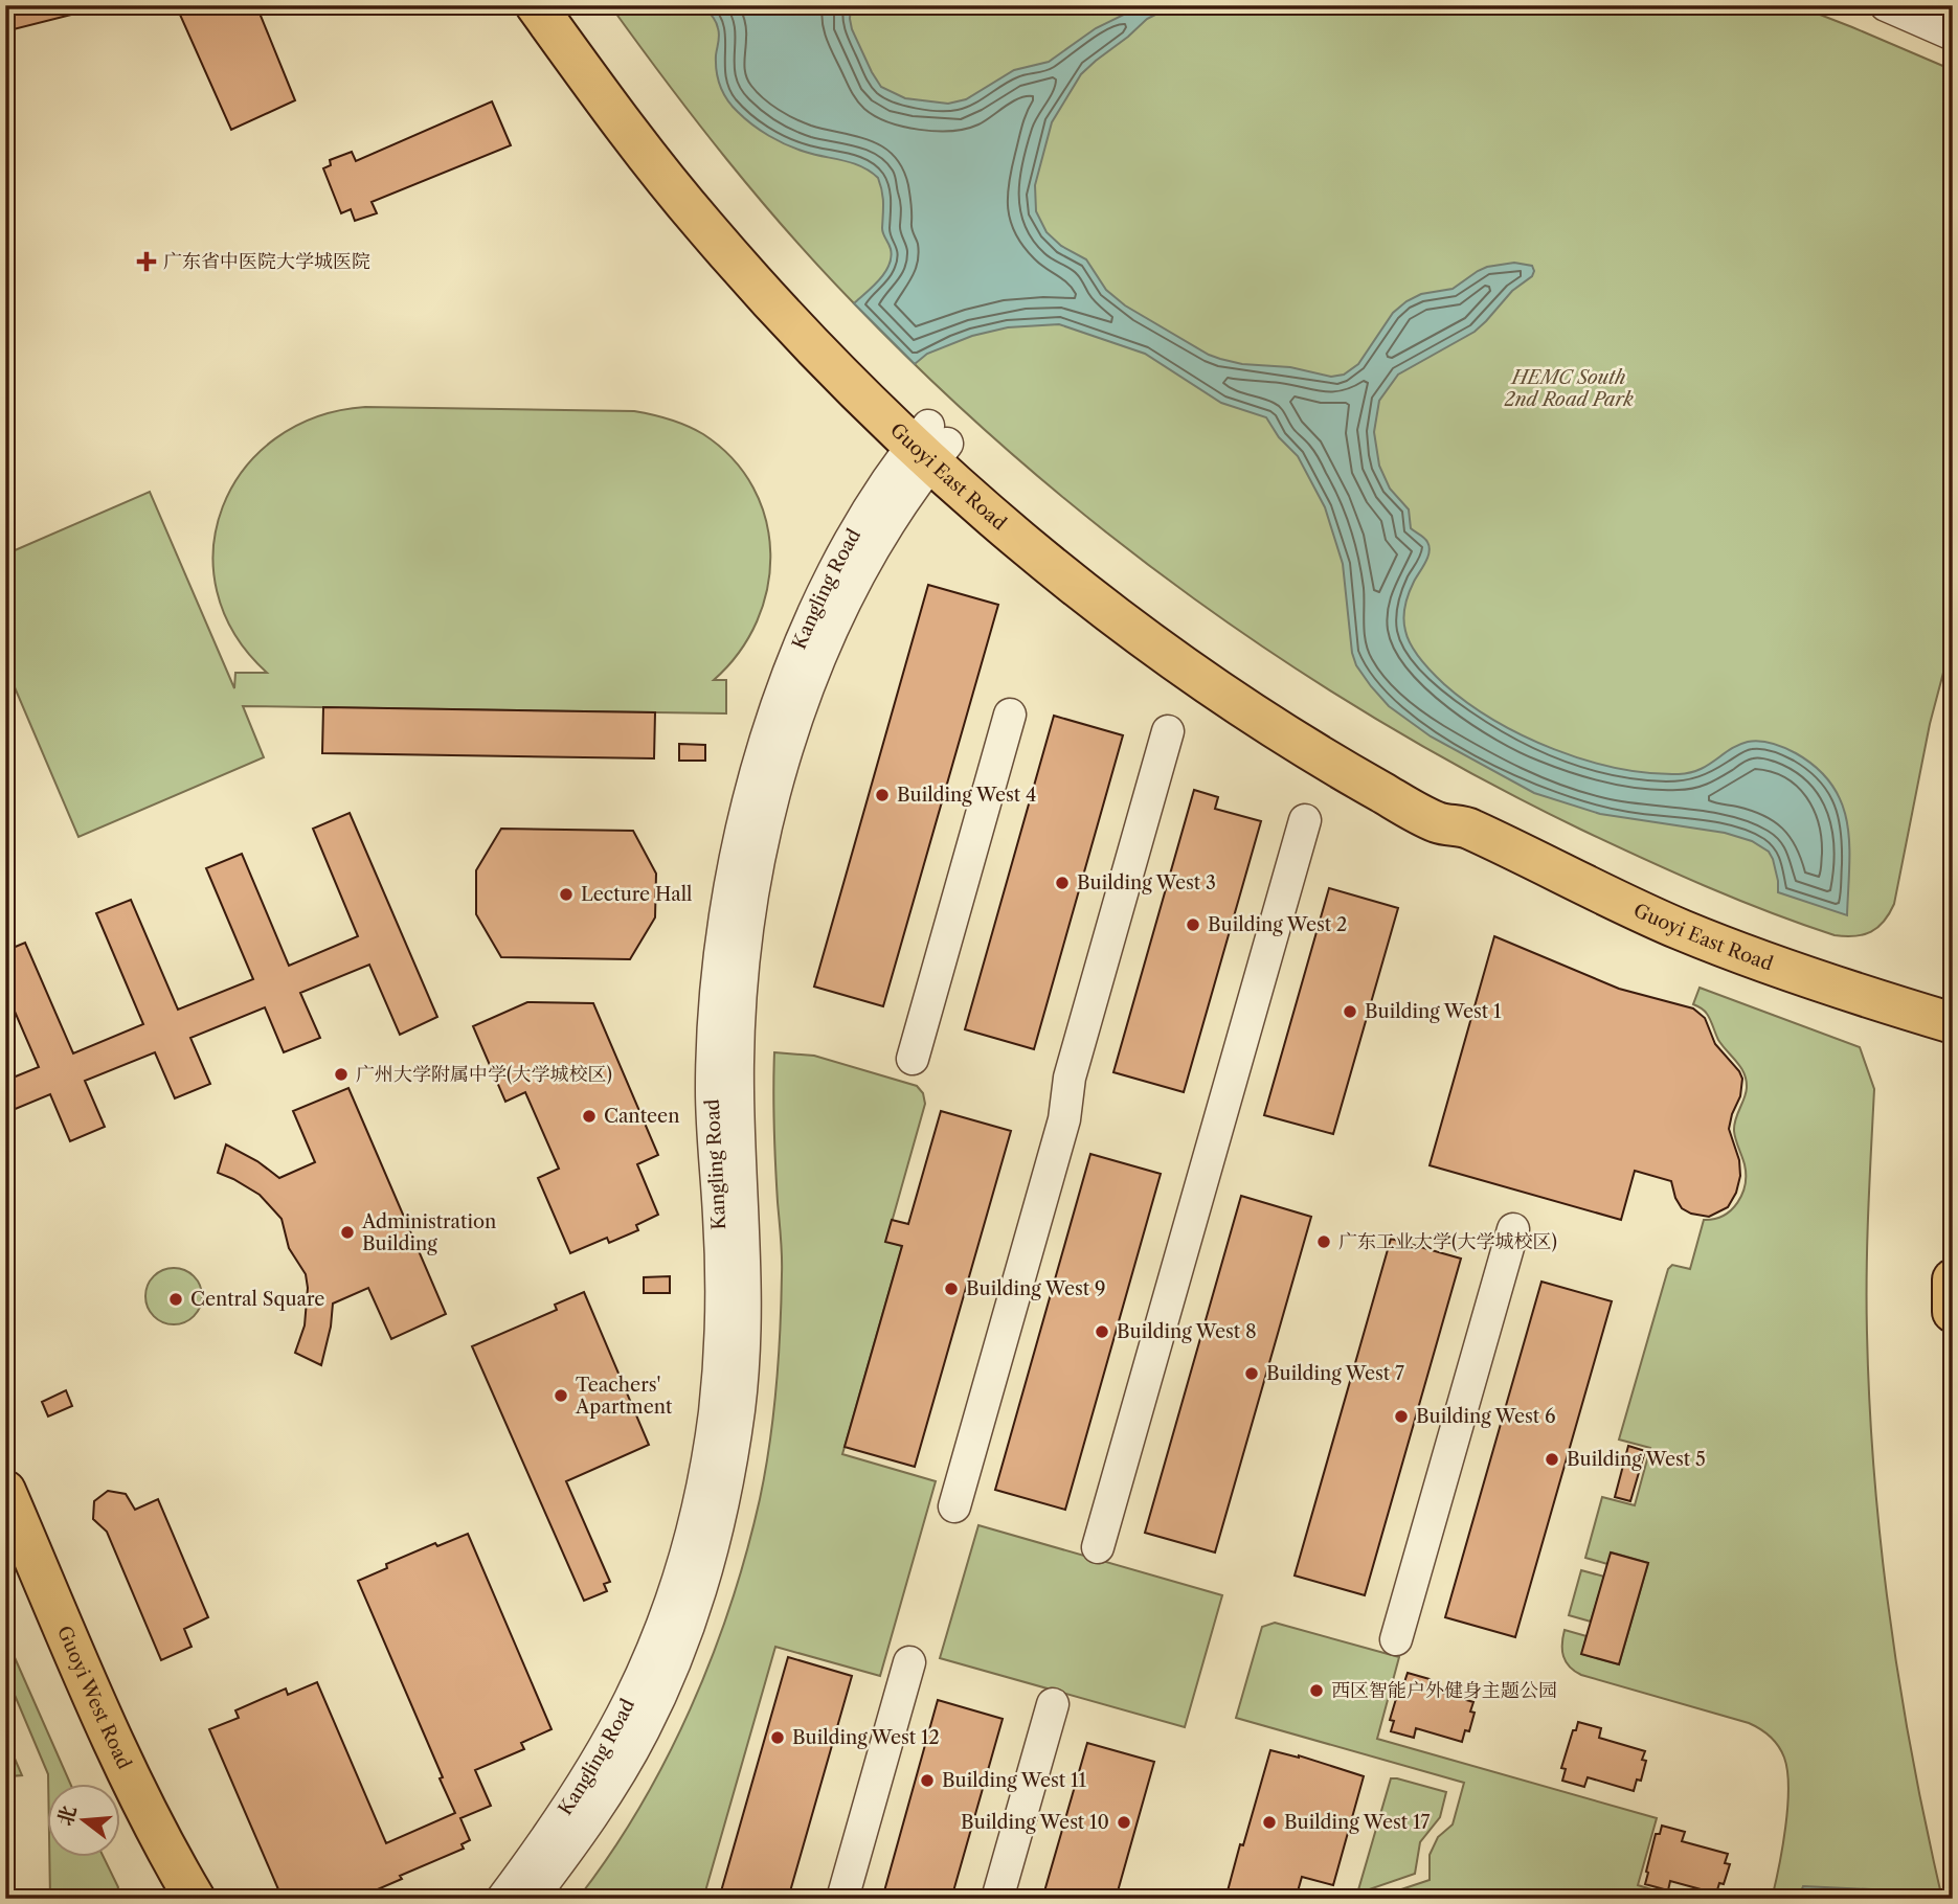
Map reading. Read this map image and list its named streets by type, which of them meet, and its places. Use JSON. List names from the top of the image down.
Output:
{
  "streets": {
    "main road": ["Guoyi East Road", "Guoyi West Road"],
    "street": ["Kangling Road"]
  },
  "crossings": [
    ["Guoyi East Road", "Kangling Road"]
  ],
  "parks": ["HEMC South 2nd Road Park"],
  "places": {
    "health": ["广东省中医院大学城医院"],
    "other": [
      "Building West 4",
      "Building West 3",
      "Lecture Hall",
      "Building West 2",
      "Building West 1",
      "广州大学附属中学(大学城校区)",
      "Canteen",
      "Administration Building",
      "广东工业大学(大学城校区)",
      "Building West 9",
      "Central Square",
      "Building West 8",
      "Building West 7",
      "Teachers' Apartment",
      "Building West 6",
      "Building West 5",
      "西区智能户外健身主题公园",
      "Building West 12",
      "Building West 11",
      "Building West 10",
      "Building West 17"
    ]
  },
  "north": "left"
}
